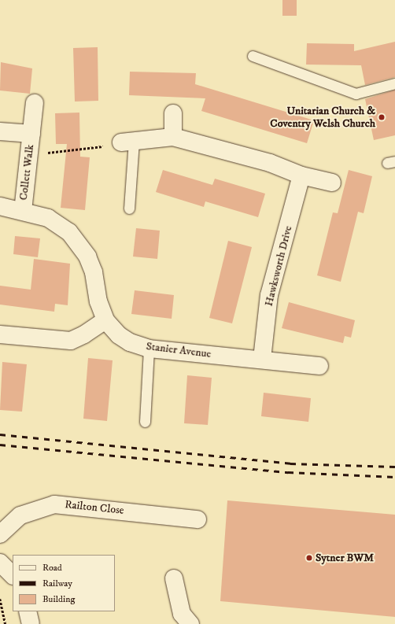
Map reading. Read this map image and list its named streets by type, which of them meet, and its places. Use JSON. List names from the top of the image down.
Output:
{
  "streets": {
    "street": [
      "Collett Walk",
      "Hawksworth Drive",
      "Stanier Avenue",
      "Railton Close"
    ]
  },
  "crossings": [
    ["Collett Walk", "Stanier Avenue"],
    ["Hawksworth Drive", "Stanier Avenue"]
  ],
  "places": ["Unitarian Church & Coventry Welsh Church", "Sytner BWM"],
  "legend": ["Road", "Railway", "Building"]
}
